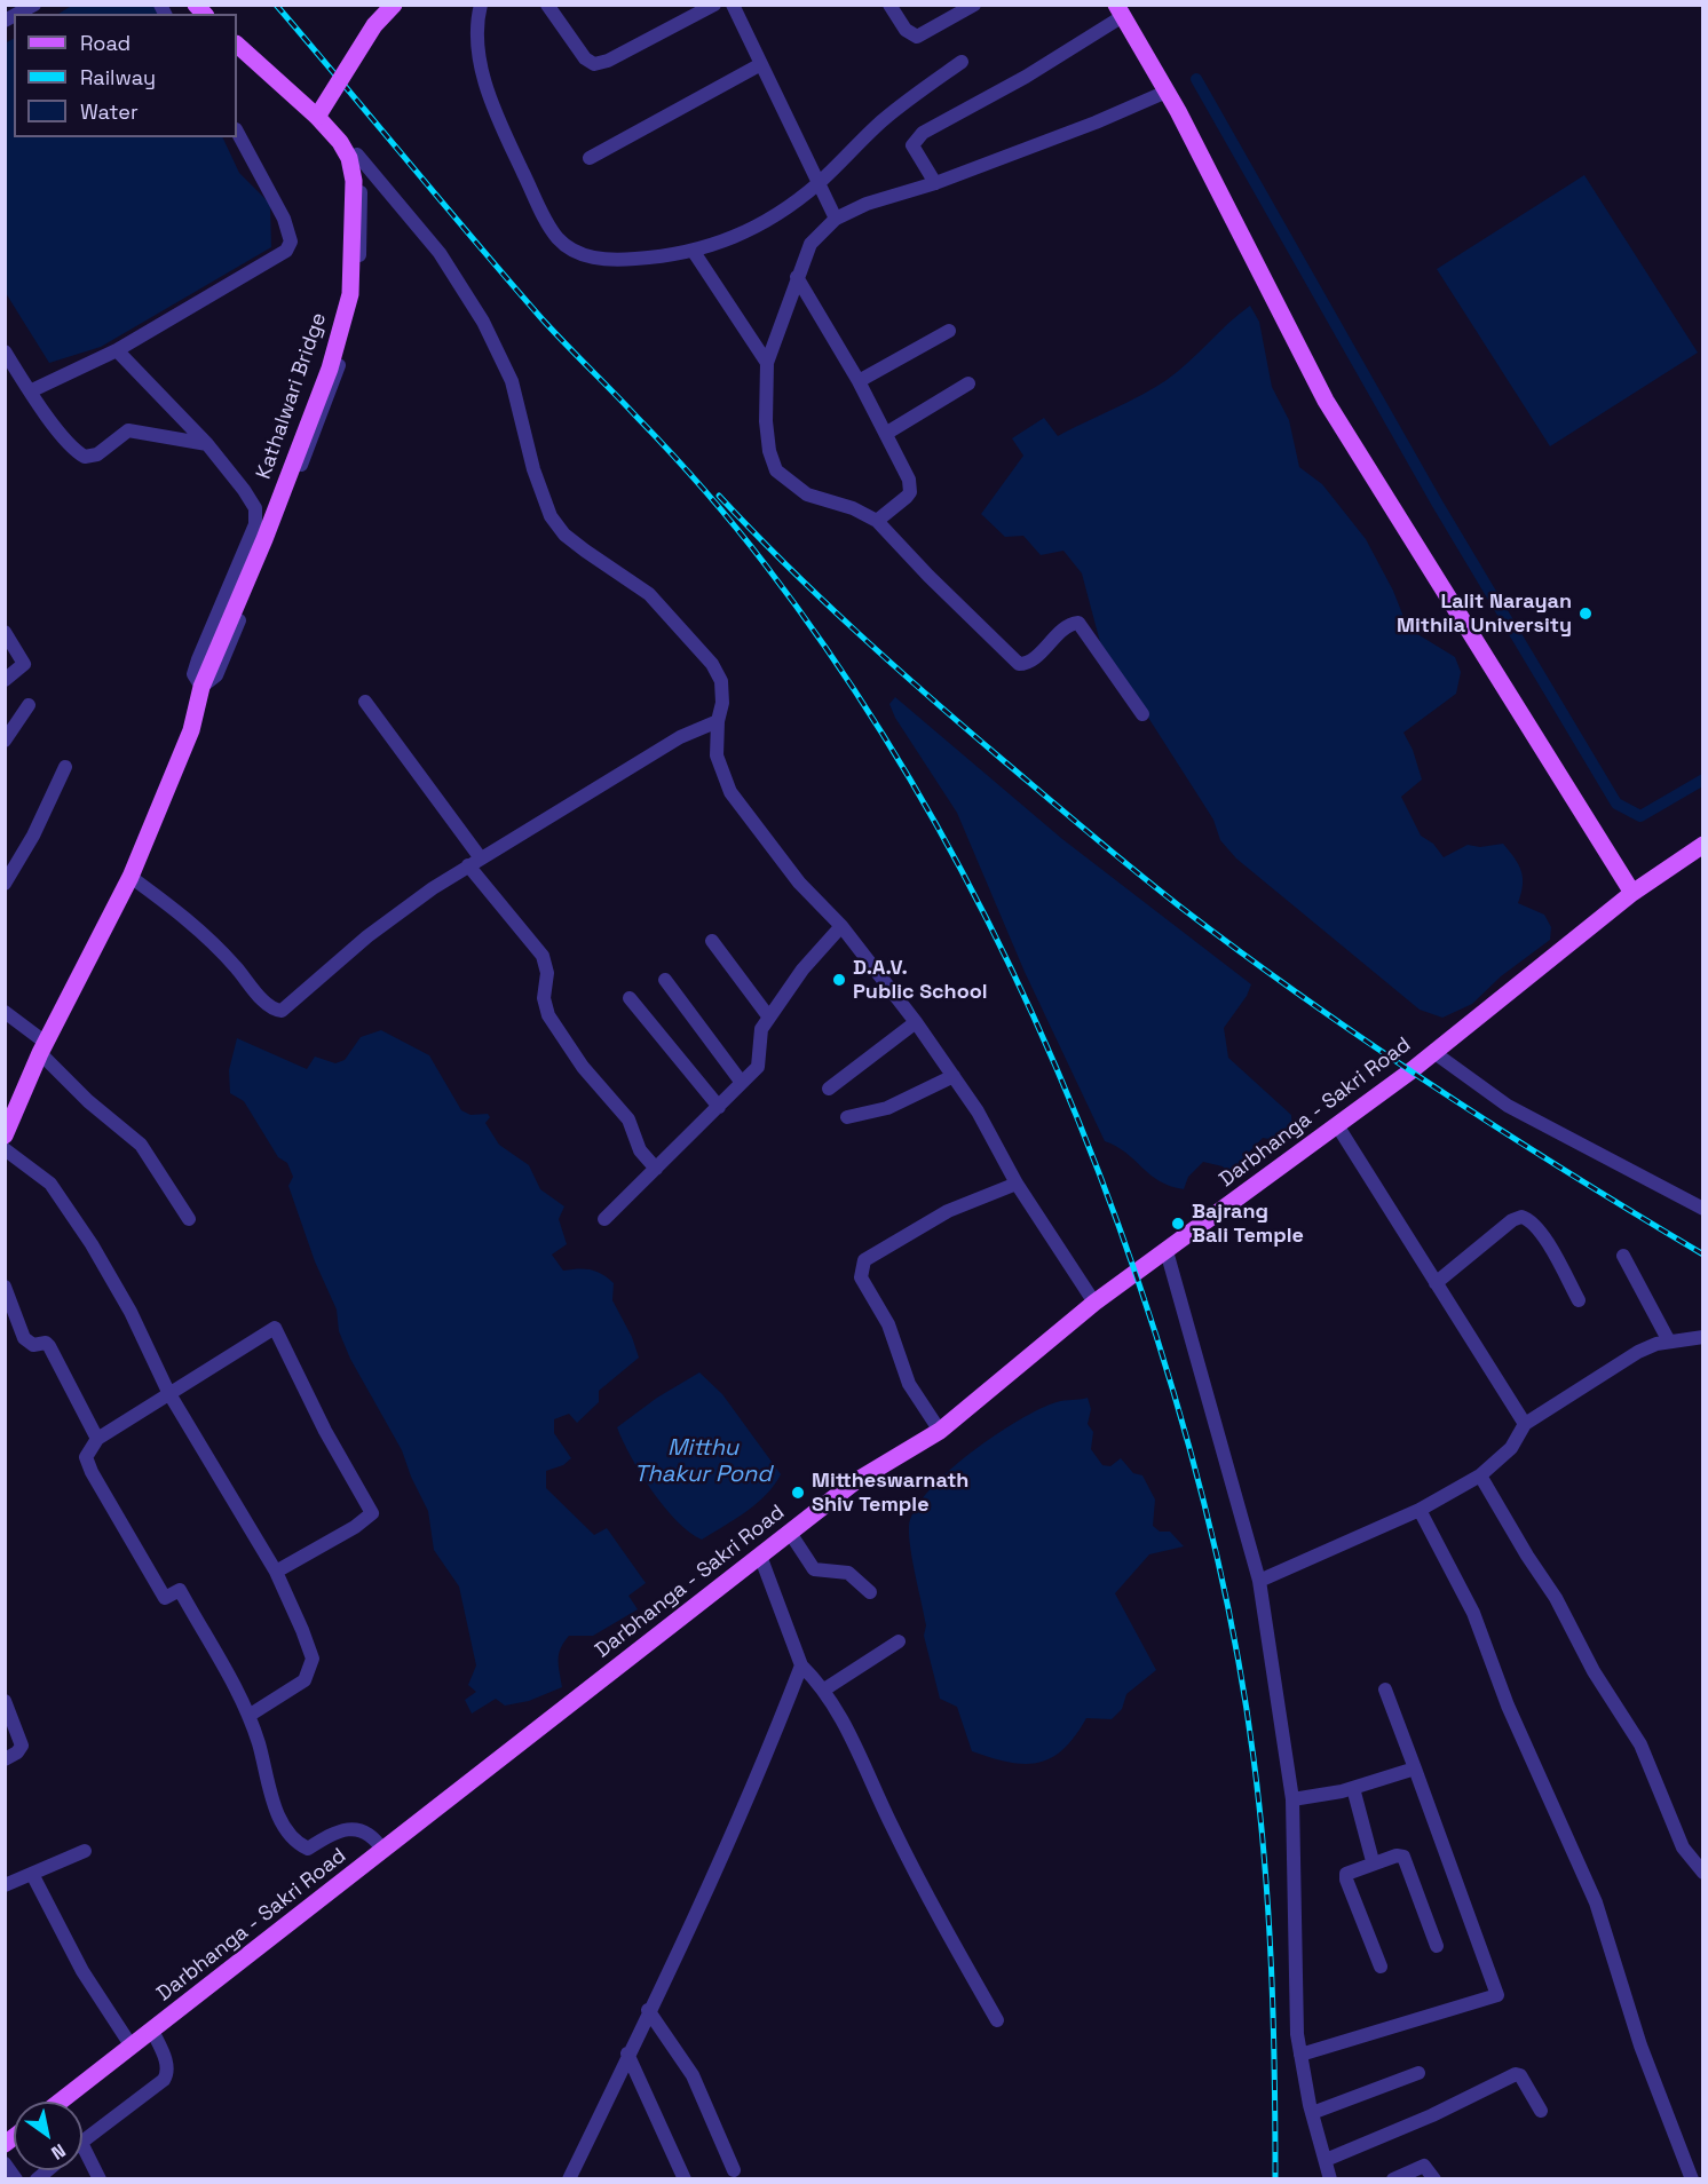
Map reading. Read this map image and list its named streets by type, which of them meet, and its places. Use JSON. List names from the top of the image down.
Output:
{
  "streets": {
    "main road": ["Kathalwari Bridge", "Darbhanga - Sakri Road"]
  },
  "water": ["Mitthu Thakur Pond"],
  "places": [
    "Lalit Narayan Mithila University",
    "D.A.V. Public School",
    "Bajrang Bali Temple",
    "Mittheswarnath Shiv Temple"
  ],
  "legend": ["Road", "Railway", "Water"],
  "north": "bottom right"
}
